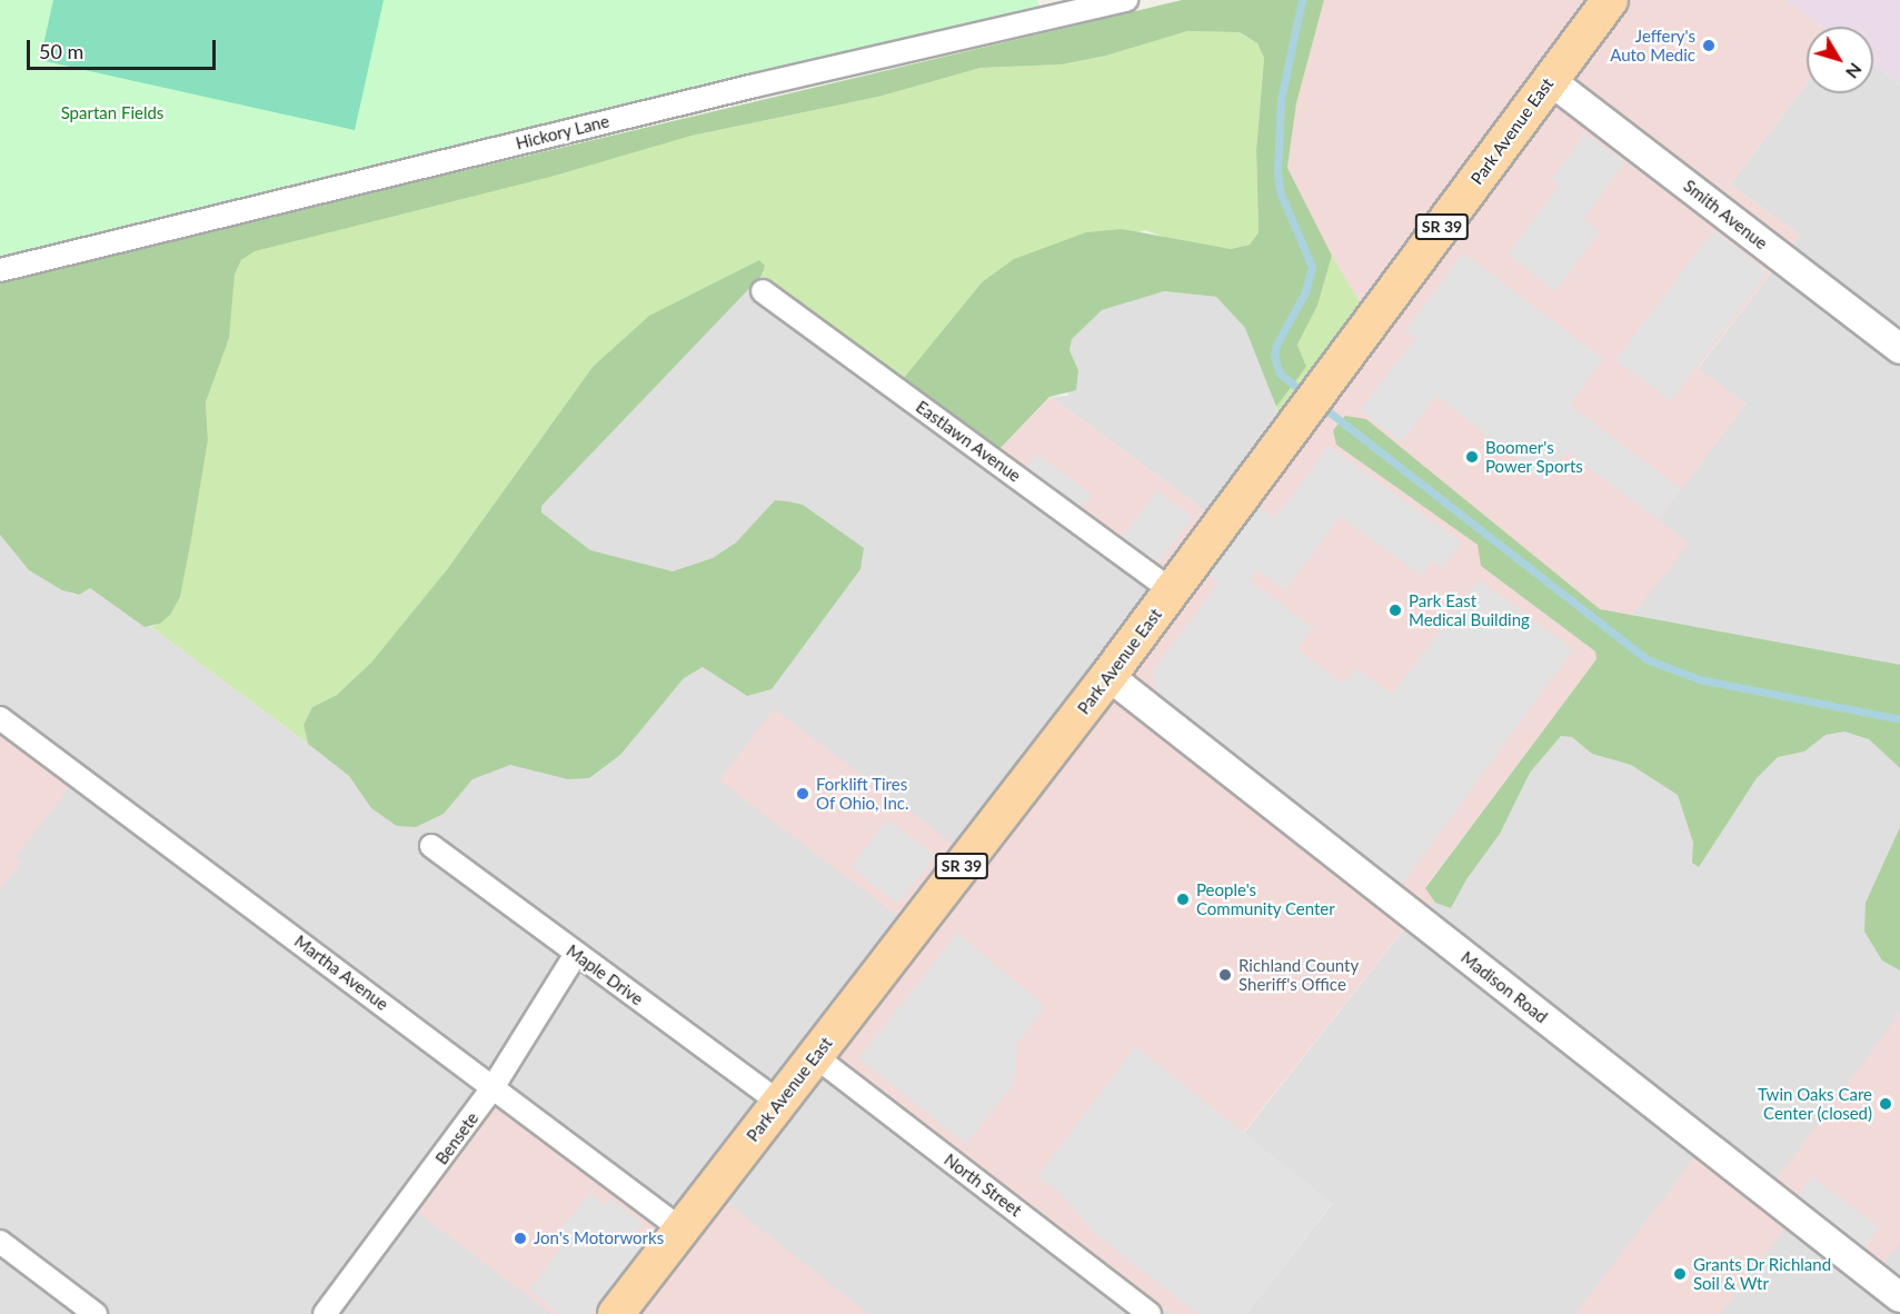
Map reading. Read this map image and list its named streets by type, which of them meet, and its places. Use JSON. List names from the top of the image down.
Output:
{
  "streets": {
    "main road": ["Park Avenue East", "SR 39"],
    "street": [
      "Hickory Lane",
      "Smith Avenue",
      "Eastlawn Avenue",
      "Martha Avenue",
      "Maple Drive",
      "Madison Road",
      "Bensete",
      "North Street"
    ]
  },
  "crossings": [
    ["Park Avenue East", "Smith Avenue"],
    ["Park Avenue East", "Eastlawn Avenue"],
    ["Park Avenue East", "Martha Avenue"],
    ["Park Avenue East", "Maple Drive"],
    ["Park Avenue East", "Madison Road"],
    ["Park Avenue East", "North Street"],
    ["Martha Avenue", "Bensete"],
    ["Maple Drive", "Bensete"]
  ],
  "parks": ["Spartan Fields"],
  "places": [
    "Jeffery's Auto Medic",
    "Boomer's Power Sports",
    "Park East Medical Building",
    "Forklift Tires Of Ohio, Inc.",
    "People's Community Center",
    "Richland County Sheriff's Office",
    "Twin Oaks Care Center (closed)",
    "Jon's Motorworks",
    "Grants Dr Richland Soil & Wtr"
  ],
  "scale_bar": "50 m",
  "north": "bottom right"
}
